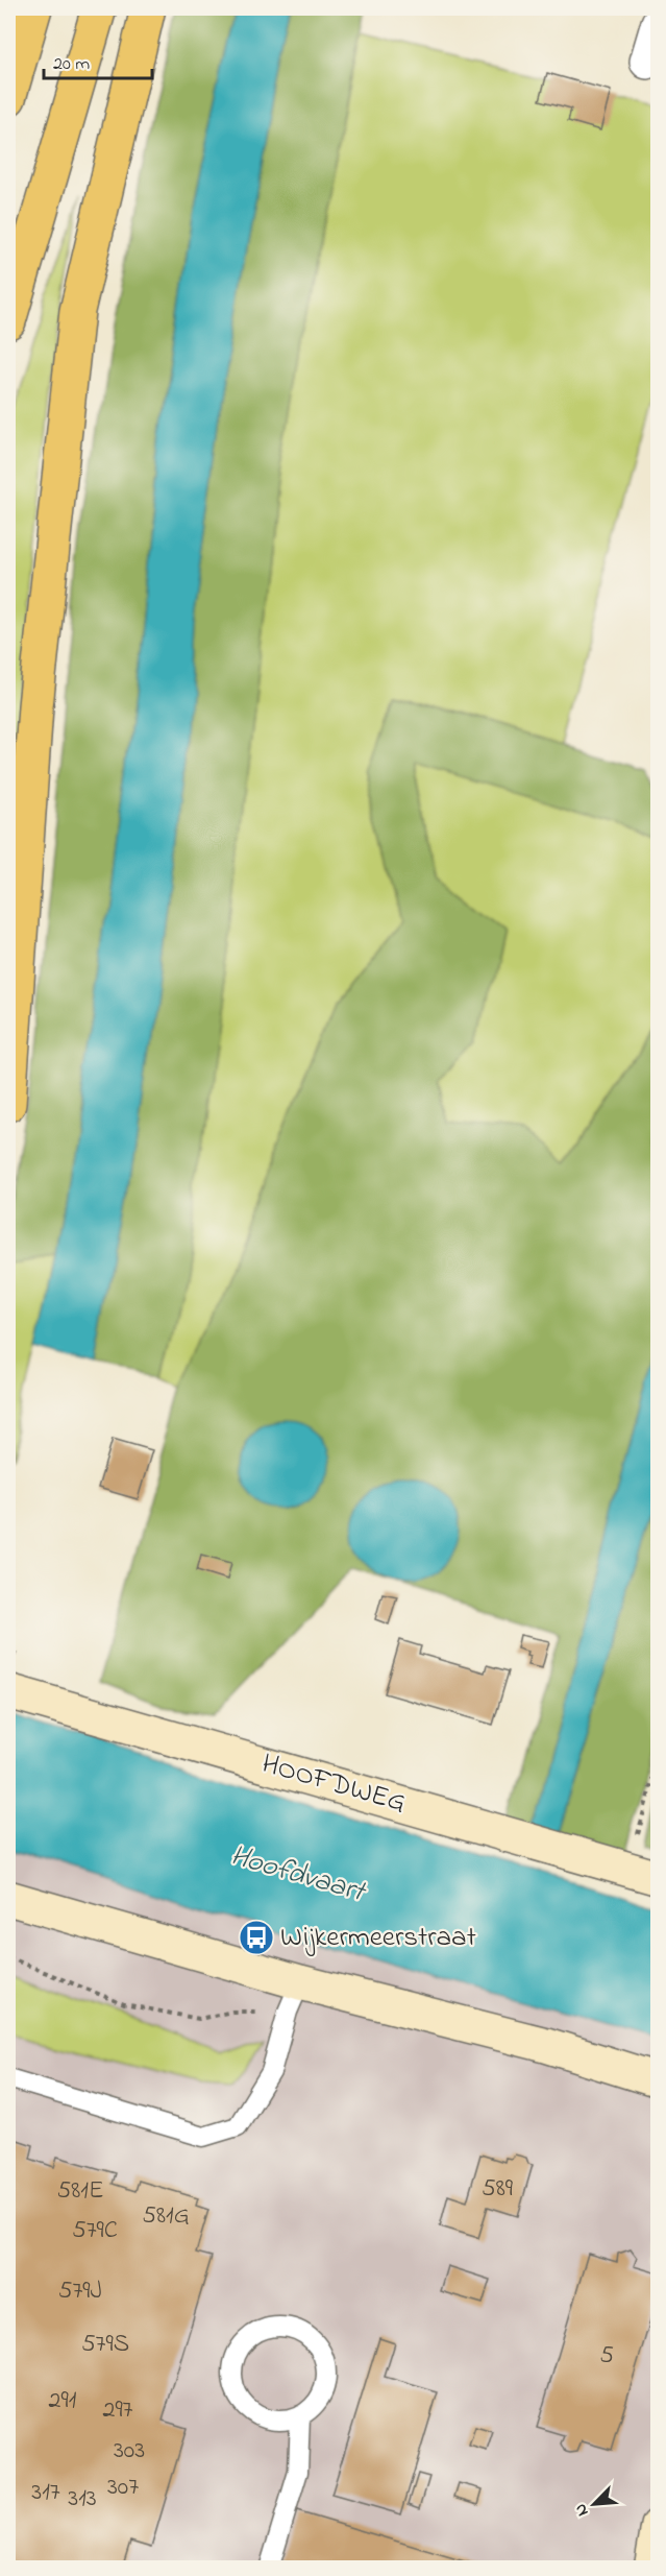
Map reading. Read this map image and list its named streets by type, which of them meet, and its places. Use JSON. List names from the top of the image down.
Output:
{
  "streets": {
    "street": ["HOOFDWEG"]
  },
  "water": ["Hoofdvaart"],
  "places": {
    "bus stop": ["Wijkermeerstraat"]
  },
  "house_numbers": [
    "589",
    "581E",
    "581G",
    "579C",
    "579J",
    "579S",
    "5",
    "291",
    "297",
    "303",
    "307",
    "317",
    "313"
  ],
  "scale_bar": "20 m",
  "north": "bottom left"
}
